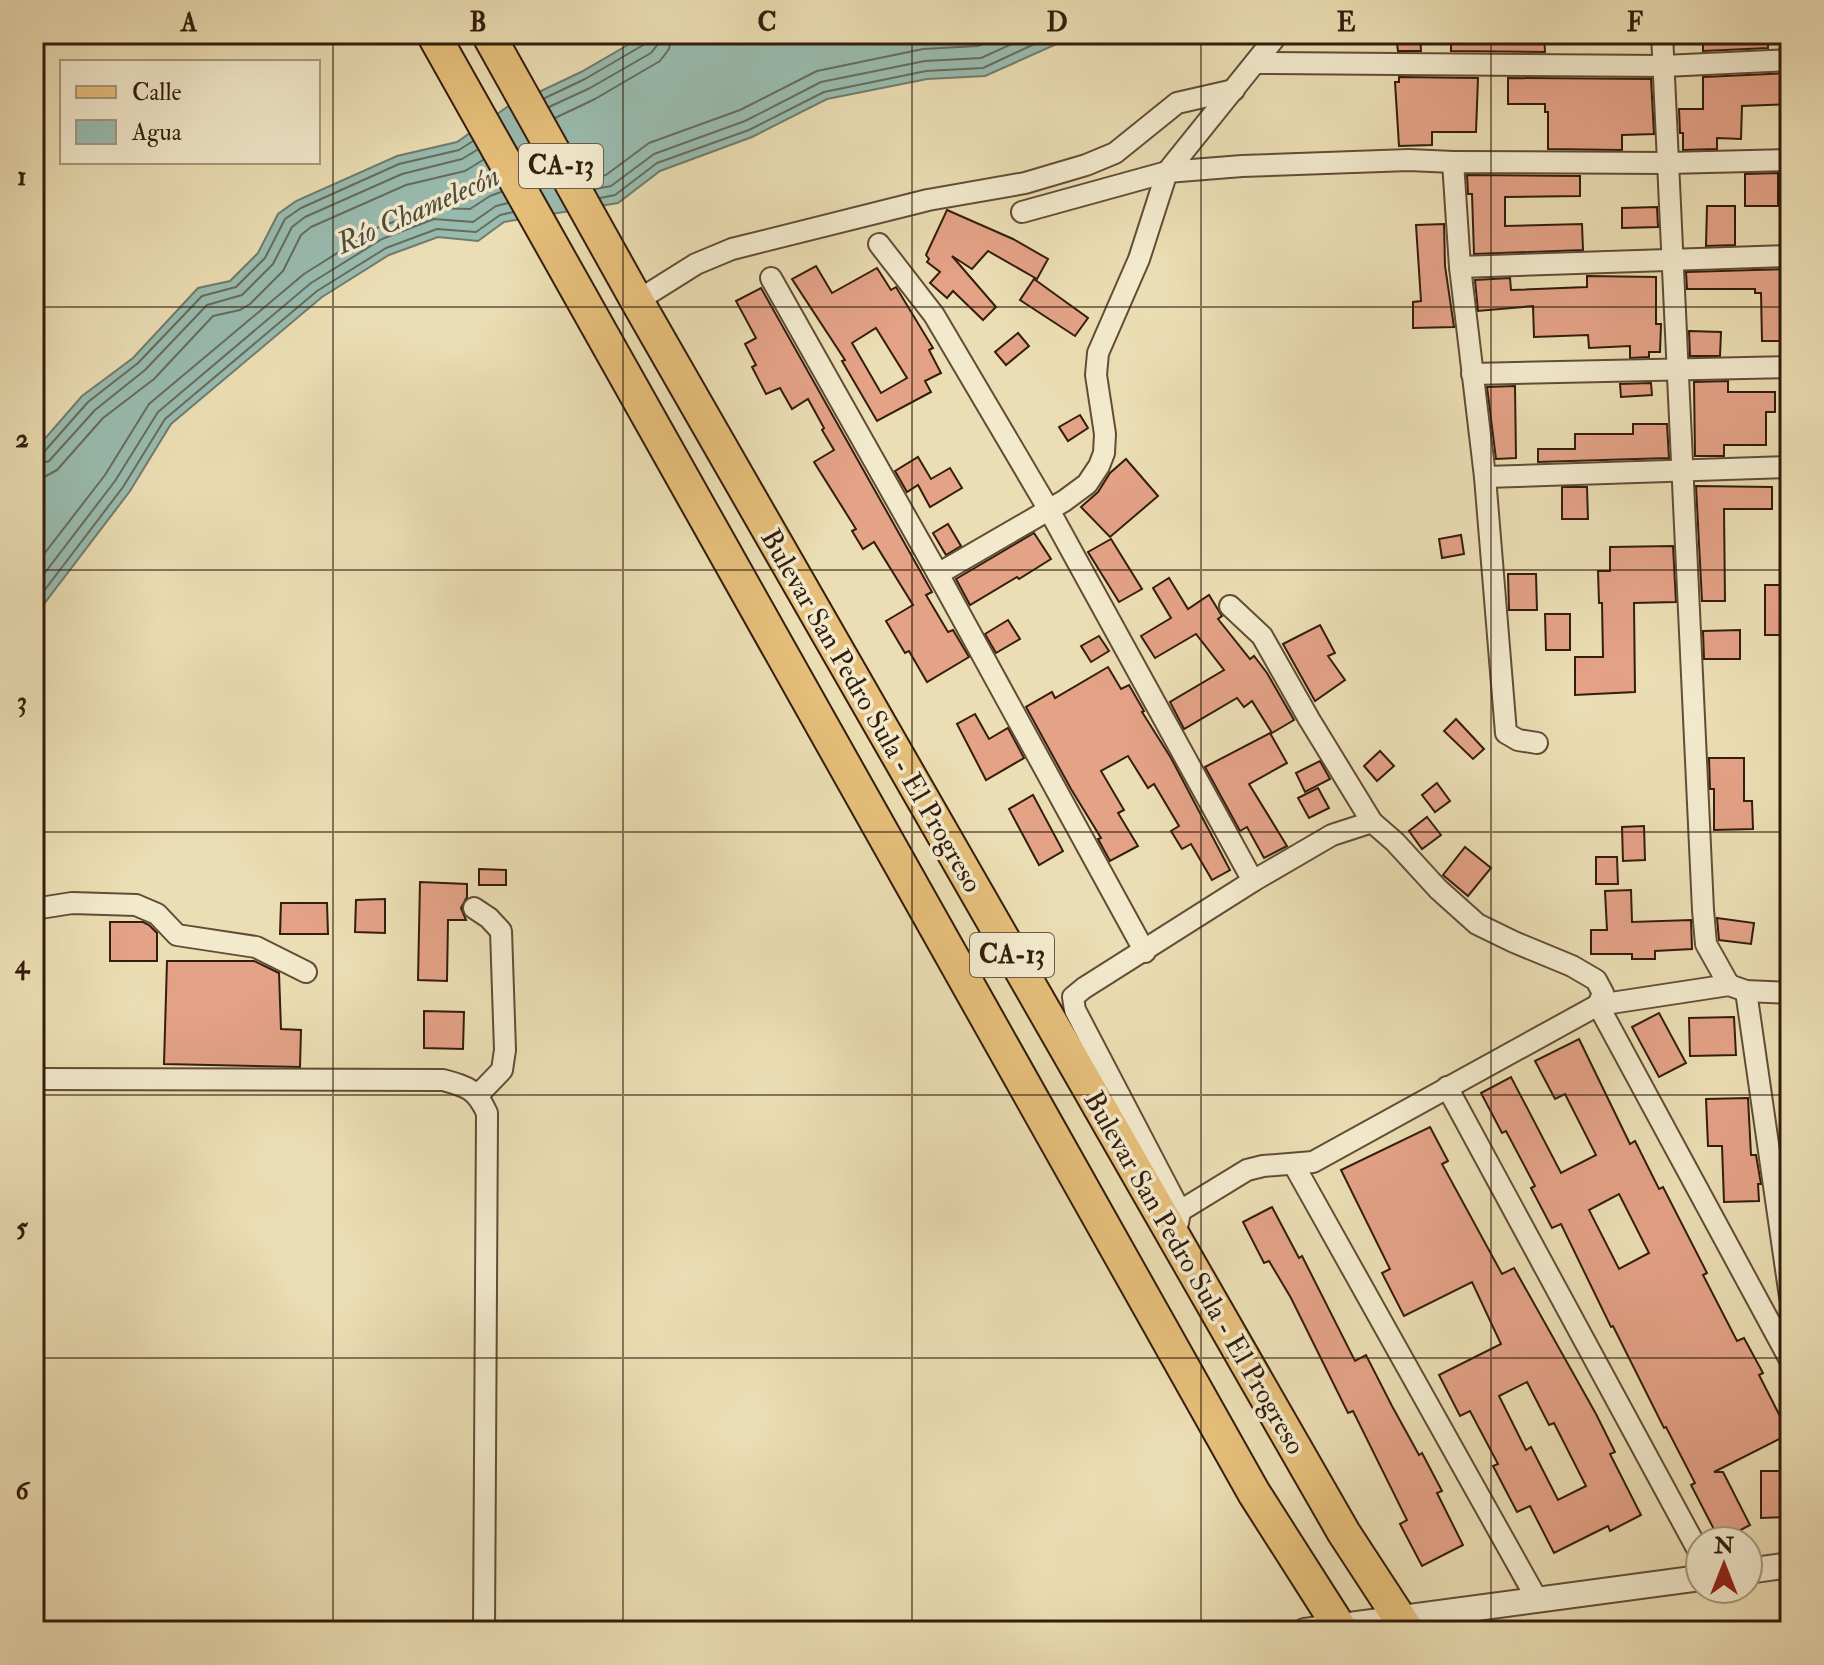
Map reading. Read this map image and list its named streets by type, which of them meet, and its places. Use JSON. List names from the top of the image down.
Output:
{
  "streets": {
    "main road": ["CA-13", "Bulevar San Pedro Sula - El Progreso"]
  },
  "water": ["Río Chamelecón"],
  "legend": ["Calle", "Agua"],
  "north": "top",
  "grid": {
    "columns": [
      "A",
      "B",
      "C",
      "D",
      "E",
      "F"
    ],
    "rows": [
      "1",
      "2",
      "3",
      "4",
      "5",
      "6"
    ]
  }
}
